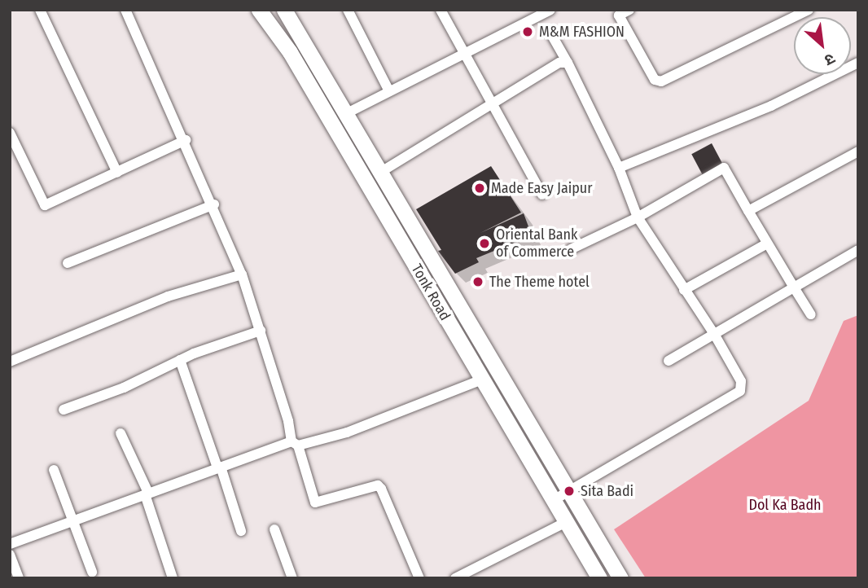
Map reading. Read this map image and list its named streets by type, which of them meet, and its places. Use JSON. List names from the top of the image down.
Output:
{
  "streets": {
    "main road": ["Tonk Road"]
  },
  "parks": ["Dol Ka Badh"],
  "places": [
    "M&M FASHION",
    "Made Easy Jaipur",
    "Oriental Bank of Commerce",
    "The Theme hotel",
    "Sita Badi"
  ],
  "north": "bottom right"
}
